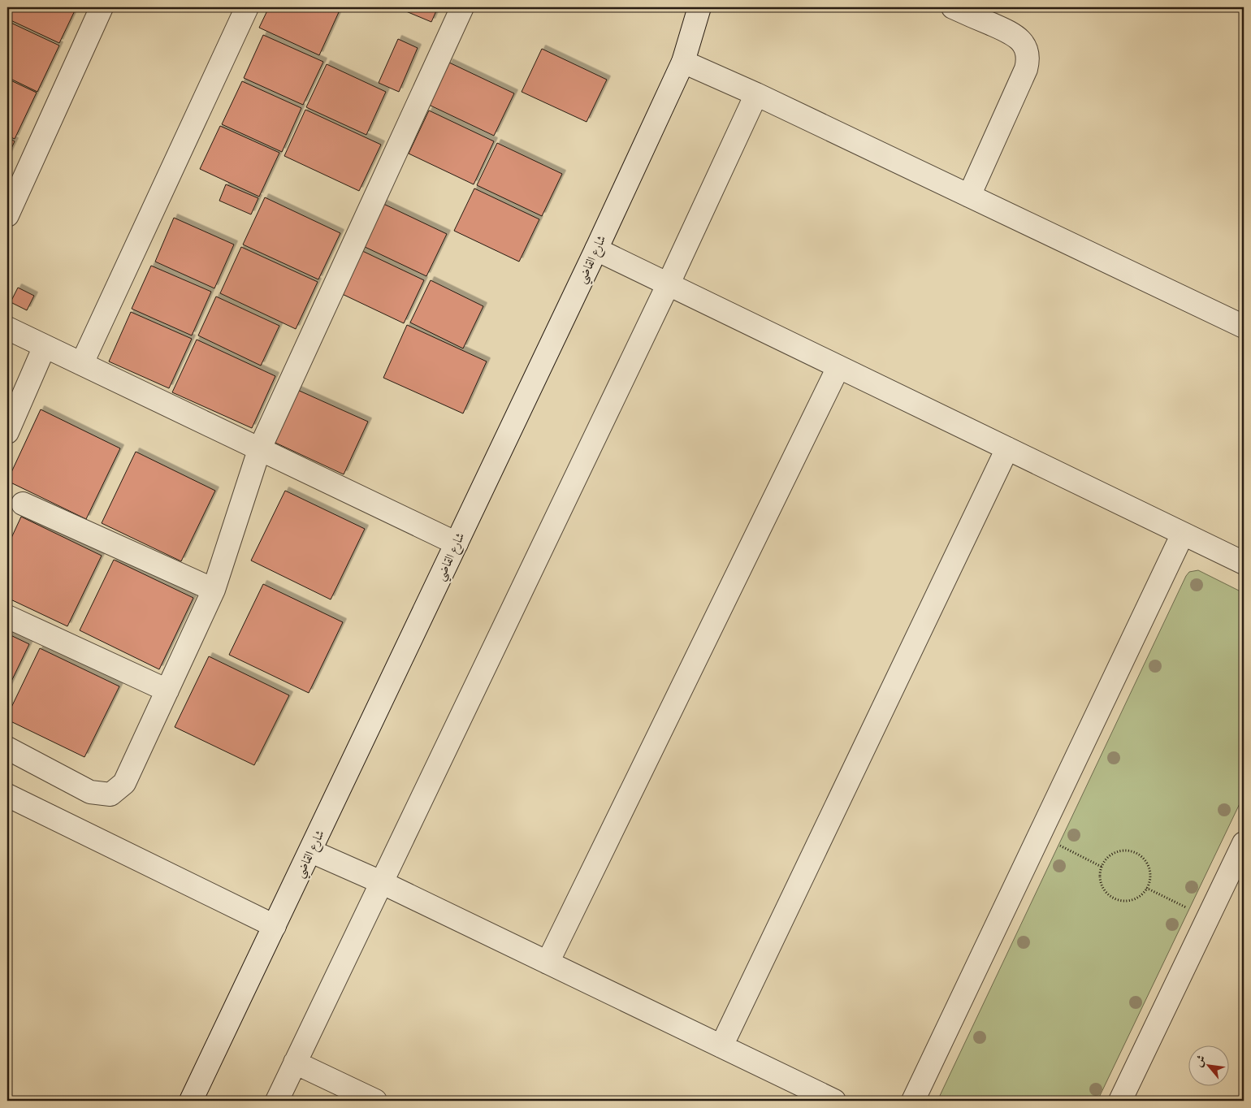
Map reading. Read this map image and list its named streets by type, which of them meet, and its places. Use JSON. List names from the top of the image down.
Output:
{
  "streets": {
    "street": ["شارع القاضي"]
  },
  "north": "top left"
}
